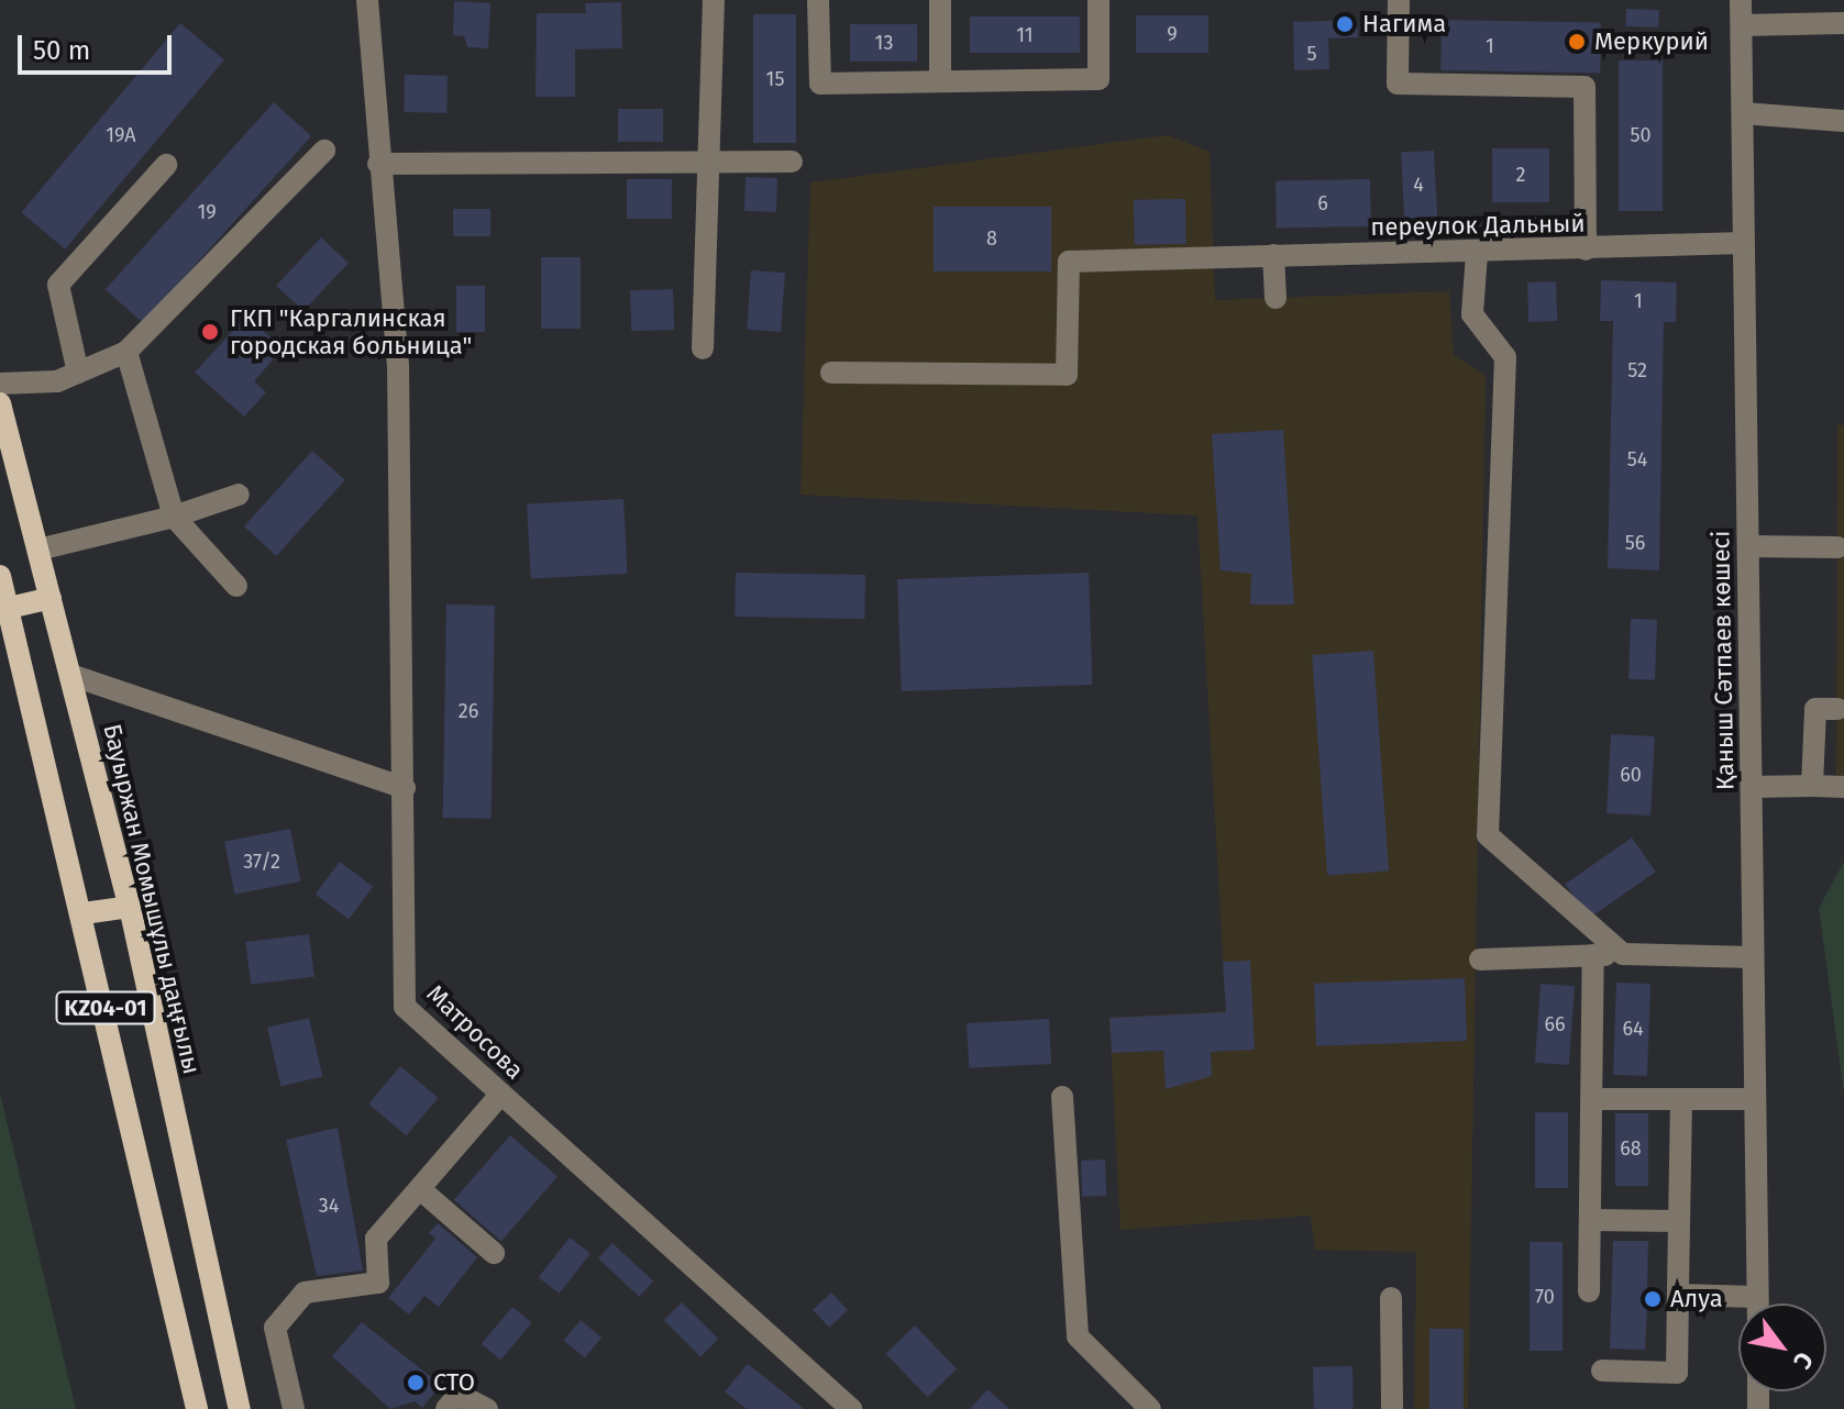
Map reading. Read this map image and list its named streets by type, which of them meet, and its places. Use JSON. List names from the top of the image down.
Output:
{
  "streets": {
    "main road": ["Бауыржан Момышұлы даңғылы", "KZ04-01"],
    "street": ["переулок Дальный", "Қаныш Сәтпаев көшесі", "Матросова"]
  },
  "crossings": [
    ["переулок Дальный", "Қаныш Сәтпаев көшесі"]
  ],
  "places": [
    "Нагима",
    "Меркурий",
    "ГКП \"Каргалинская городская больница\"",
    "Алуа",
    "СТО"
  ],
  "house_numbers": [
    "9",
    "11",
    "13",
    "1",
    "5",
    "15",
    "19А",
    "50",
    "2",
    "4",
    "6",
    "19",
    "8",
    "1",
    "52",
    "54",
    "56",
    "26",
    "60",
    "37/2",
    "66",
    "64",
    "68",
    "34",
    "70"
  ],
  "scale_bar": "50 m",
  "north": "bottom right"
}
